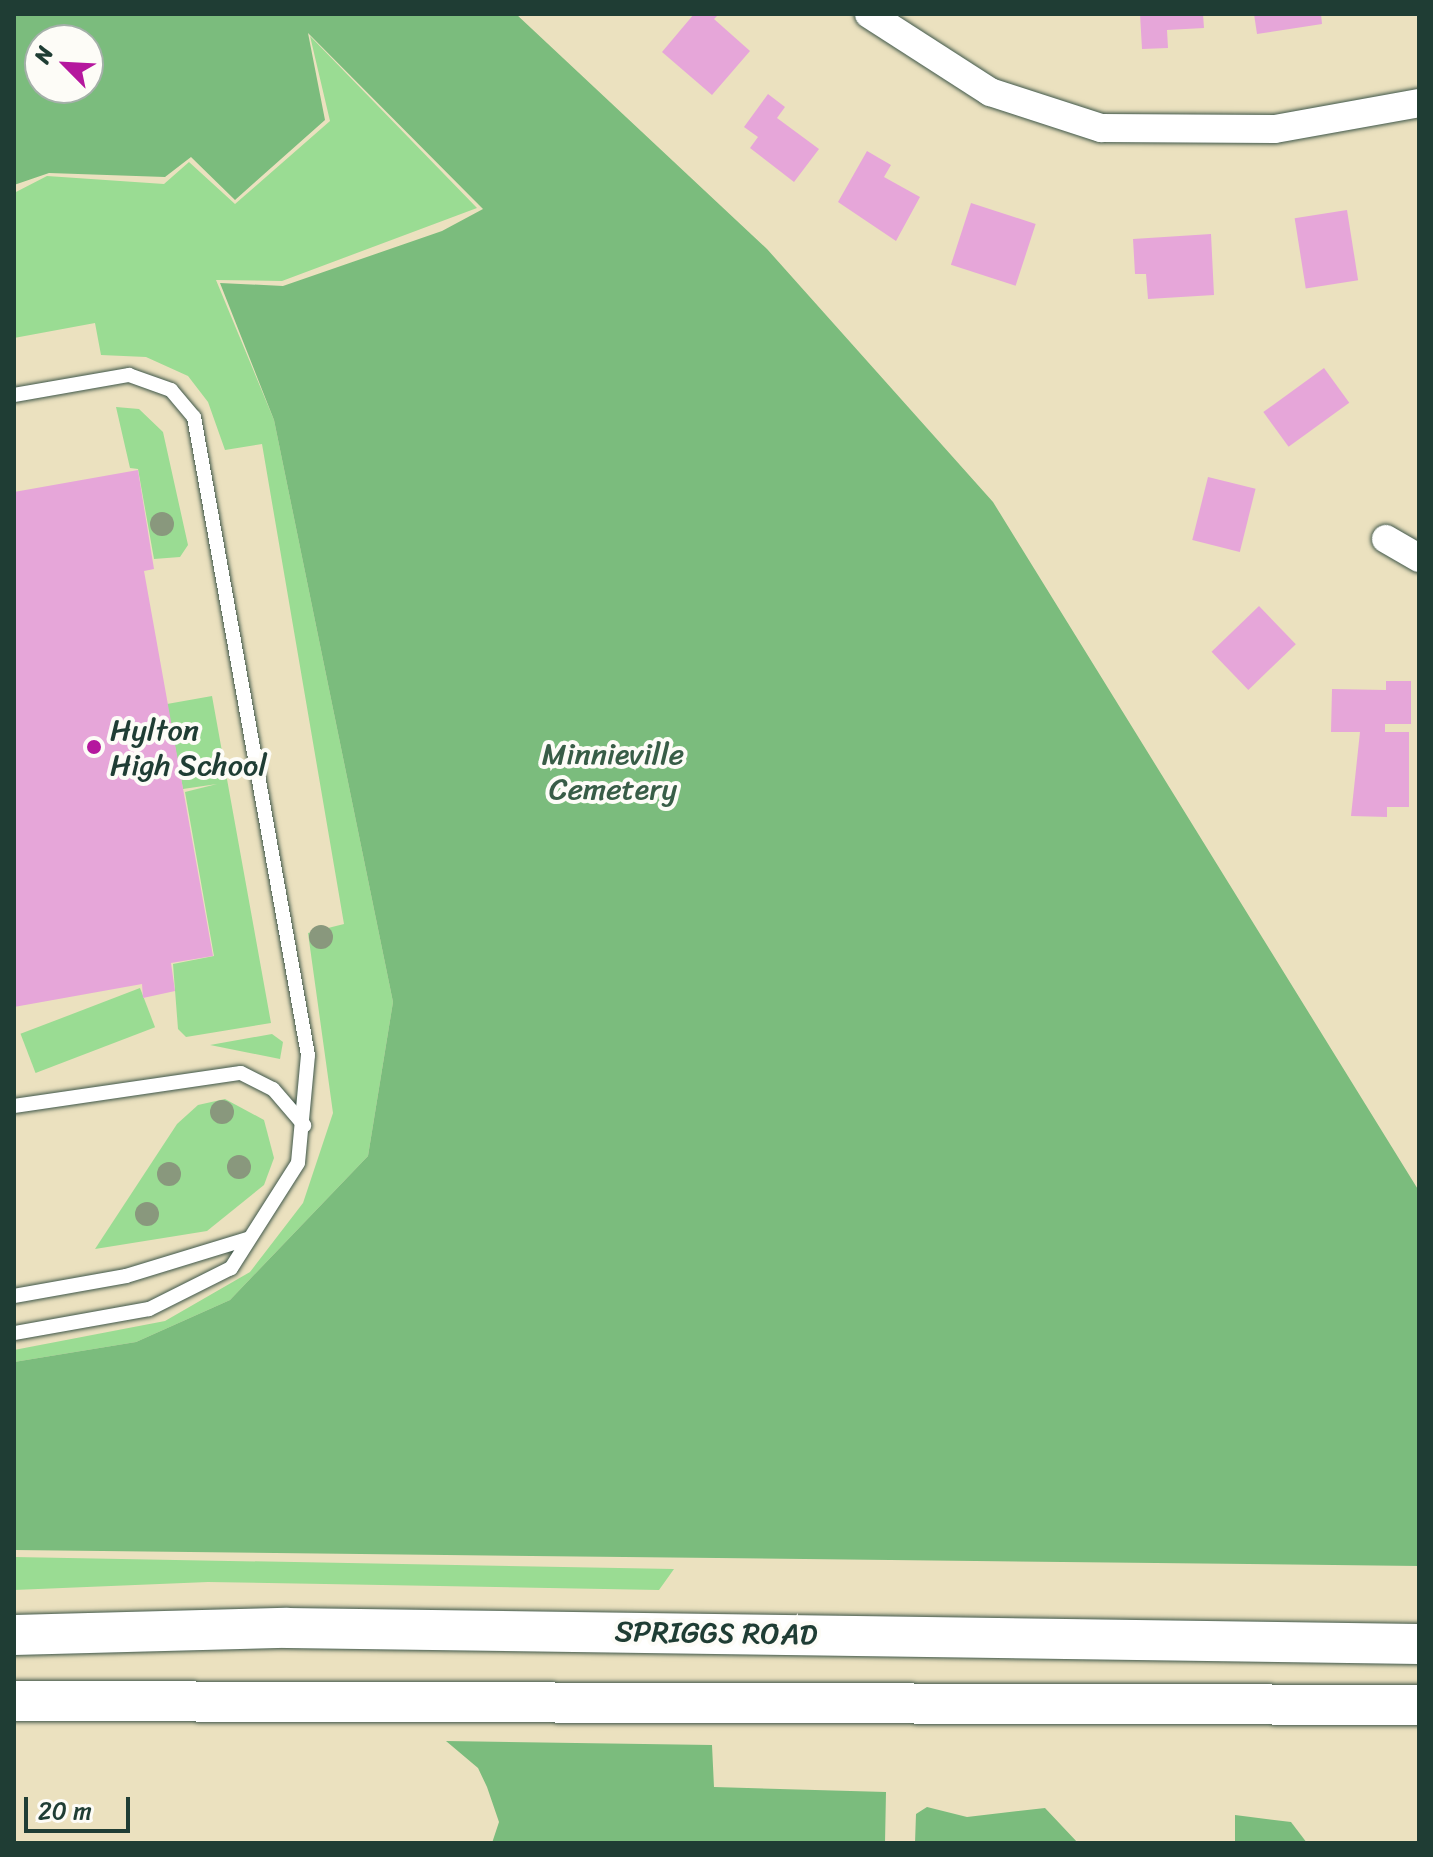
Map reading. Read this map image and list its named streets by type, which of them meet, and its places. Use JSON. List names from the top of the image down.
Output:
{
  "streets": {
    "main road": ["SPRIGGS ROAD"]
  },
  "parks": ["Minnieville Cemetery"],
  "places": ["Hylton High School"],
  "scale_bar": "20 m",
  "north": "top left"
}
